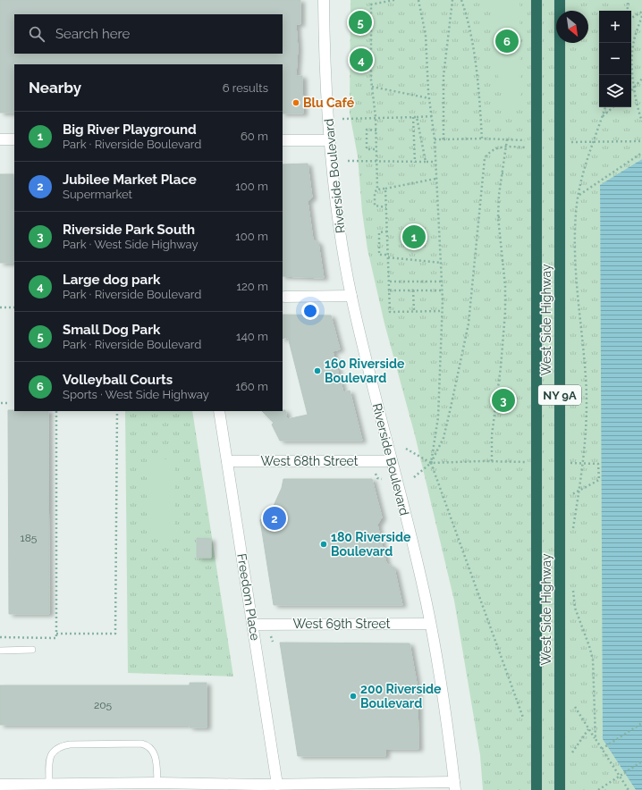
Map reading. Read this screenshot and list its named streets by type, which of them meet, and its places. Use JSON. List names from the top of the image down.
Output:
{
  "streets": {
    "highway": ["West Side Highway", "NY 9A"],
    "street": [
      "Riverside Boulevard",
      "West 68th Street",
      "Freedom Place",
      "West 69th Street"
    ]
  },
  "crossings": [
    ["Riverside Boulevard", "West 68th Street"],
    ["Riverside Boulevard", "West 69th Street"],
    ["West 68th Street", "Freedom Place"],
    ["Freedom Place", "West 69th Street"]
  ],
  "places": [
    "Blu Café",
    "160 Riverside Boulevard",
    "180 Riverside Boulevard",
    "200 Riverside Boulevard"
  ],
  "house_numbers": ["185", "205"],
  "north": "bottom right",
  "page": {
    "pins": [
      "5",
      "6",
      "4",
      "1",
      "3",
      "2"
    ],
    "map_buttons": ["+", "−"],
    "search": "Search here",
    "heading": ["Nearby", "6 results"],
    "list": [
      {
        "mark": "1",
        "name": "Big River Playground",
        "note": "Park · Riverside Boulevard",
        "value": "60 m"
      },
      {
        "mark": "2",
        "name": "Jubilee Market Place",
        "note": "Supermarket",
        "value": "100 m"
      },
      {
        "mark": "3",
        "name": "Riverside Park South",
        "note": "Park · West Side Highway",
        "value": "100 m"
      },
      {
        "mark": "4",
        "name": "Large dog park",
        "note": "Park · Riverside Boulevard",
        "value": "120 m"
      },
      {
        "mark": "5",
        "name": "Small Dog Park",
        "note": "Park · Riverside Boulevard",
        "value": "140 m"
      },
      {
        "mark": "6",
        "name": "Volleyball Courts",
        "note": "Sports · West Side Highway",
        "value": "160 m"
      }
    ]
  }
}
